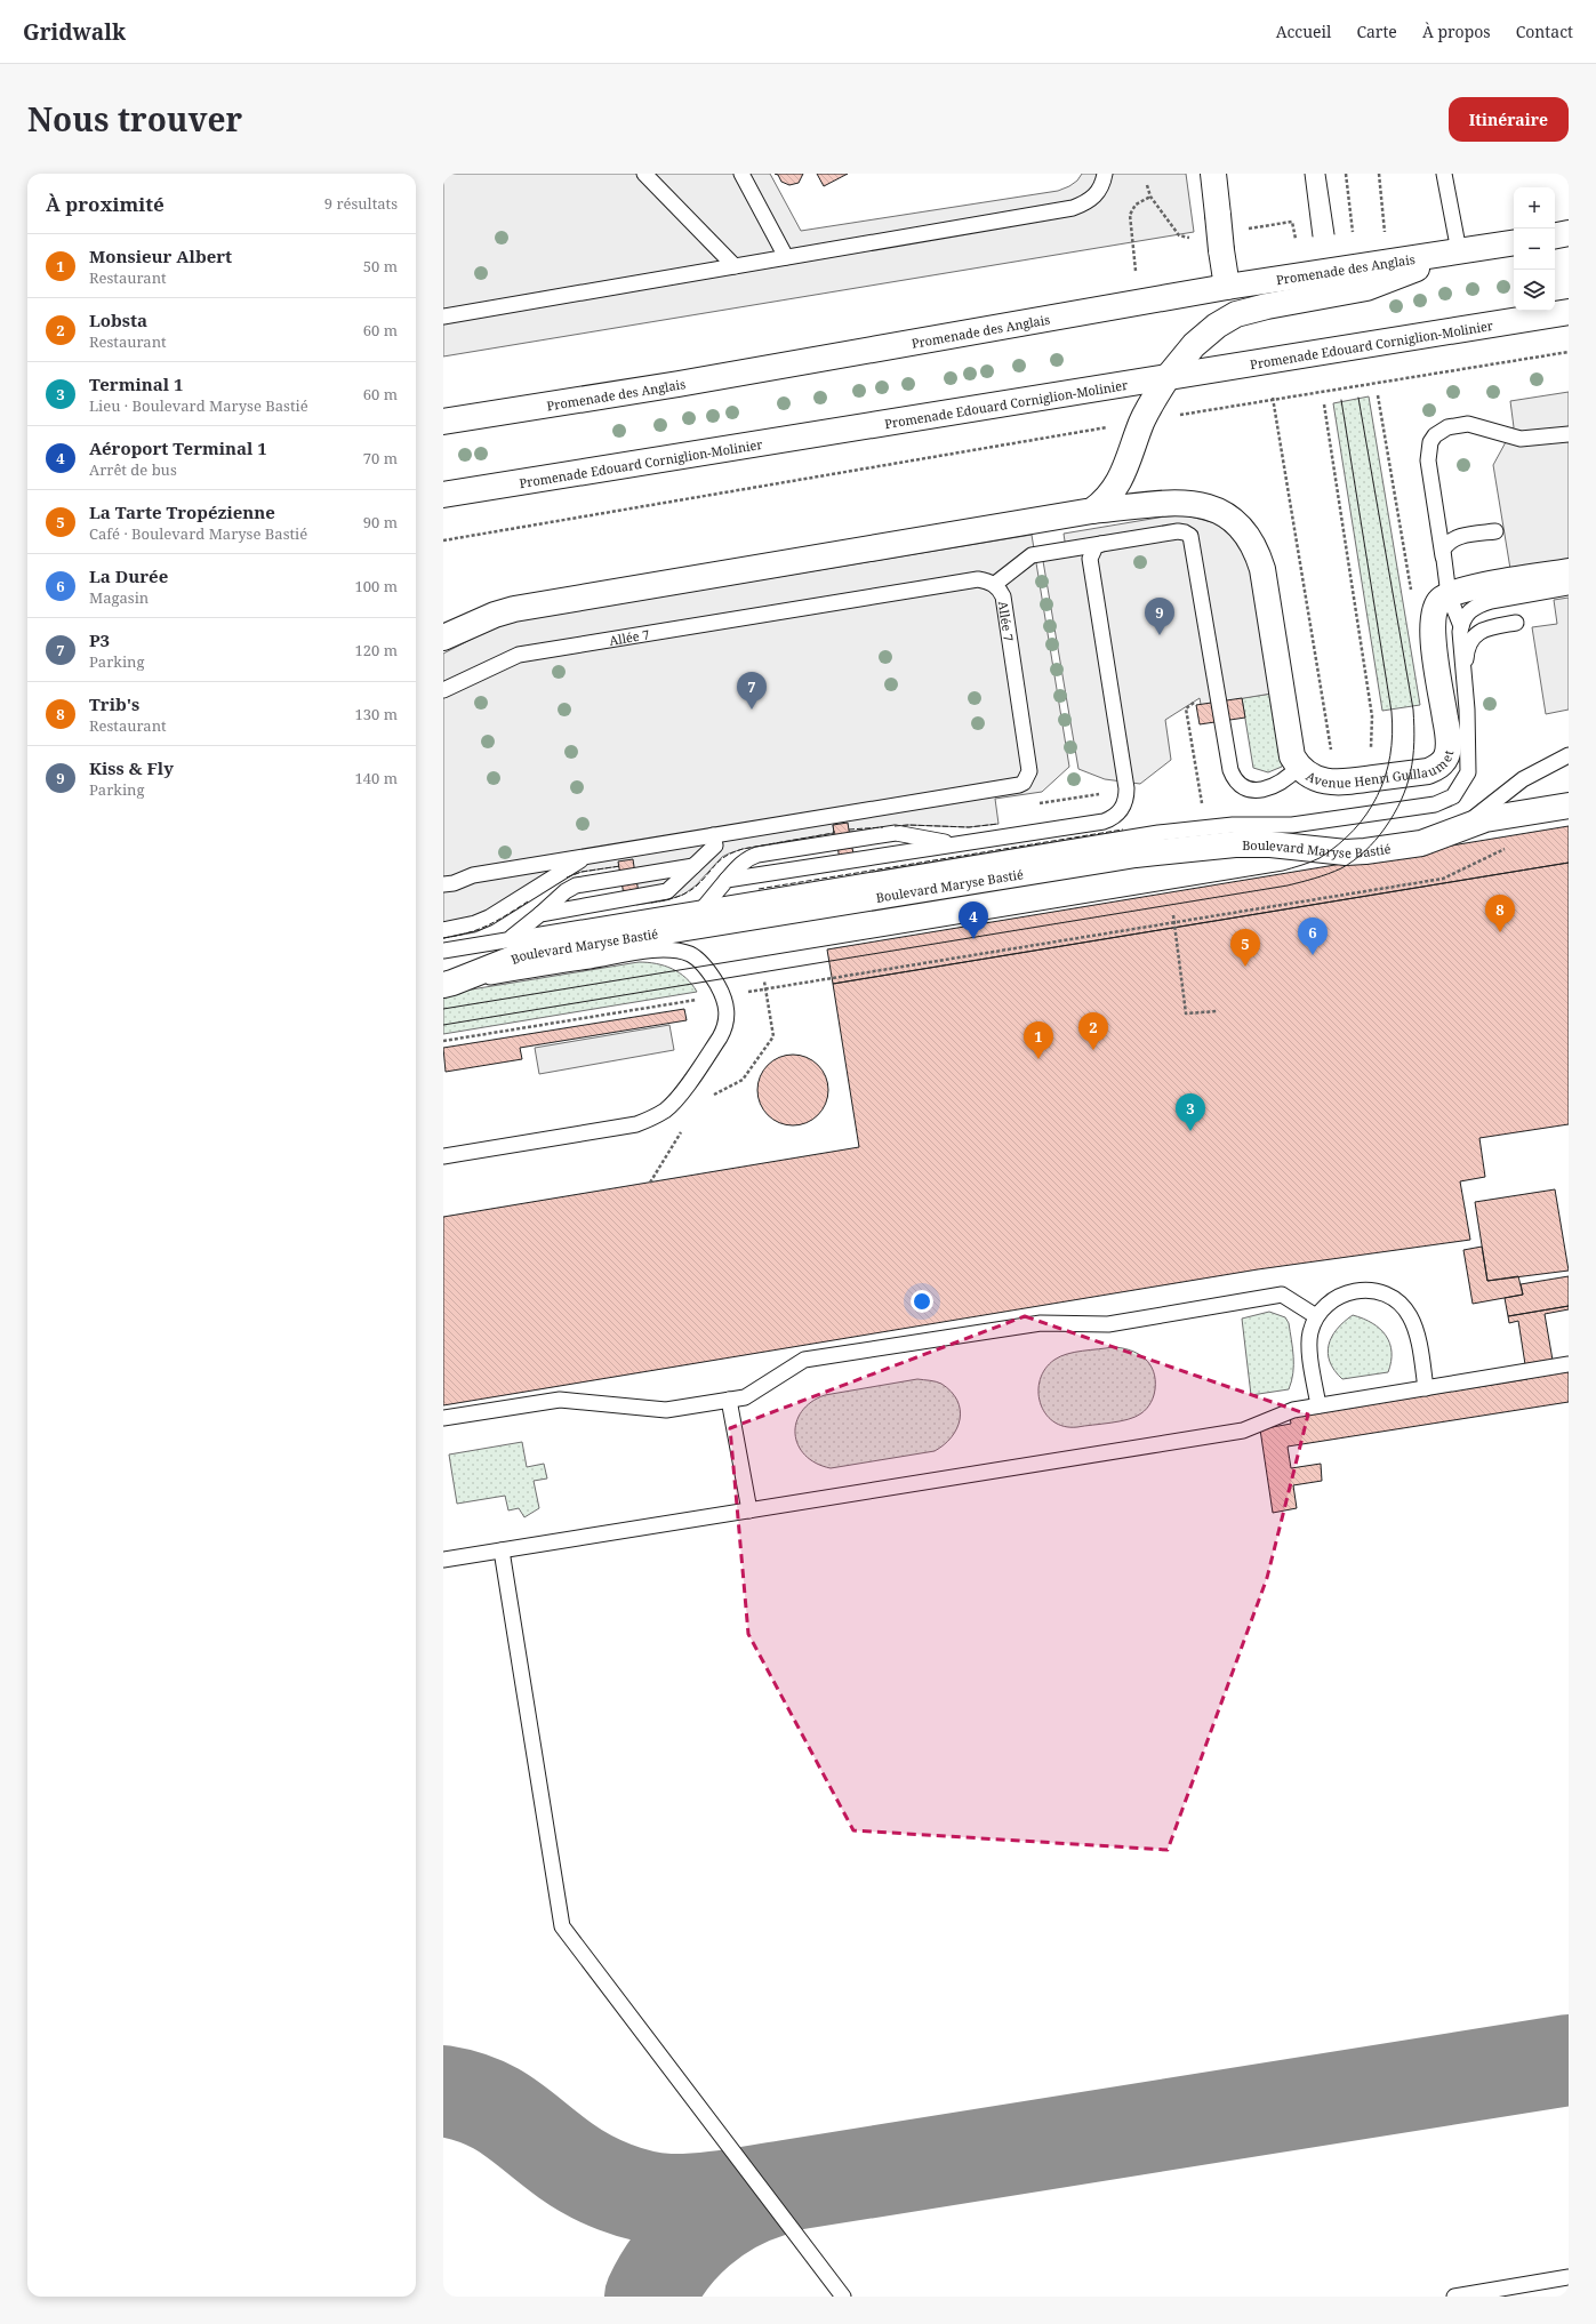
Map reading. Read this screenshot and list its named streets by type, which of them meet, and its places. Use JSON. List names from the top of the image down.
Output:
{
  "streets": {
    "street": [
      "Promenade des Anglais",
      "Promenade Edouard Corniglion-Molinier",
      "Avenue Henri Guillaumet",
      "Boulevard Maryse Bastié"
    ],
    "lane": ["Allée 7"]
  },
  "page": {
    "header": "Gridwalk",
    "nav": [
      "Accueil",
      "Carte",
      "À propos",
      "Contact"
    ],
    "title": "Nous trouver",
    "buttons": "Itinéraire",
    "heading": ["À proximité", "9 résultats"],
    "map_buttons": ["+", "−"],
    "list": [
      {
        "mark": "1",
        "name": "Monsieur Albert",
        "note": "Restaurant",
        "value": "50 m"
      },
      {
        "mark": "2",
        "name": "Lobsta",
        "note": "Restaurant",
        "value": "60 m"
      },
      {
        "mark": "3",
        "name": "Terminal 1",
        "note": "Lieu · Boulevard Maryse Bastié",
        "value": "60 m"
      },
      {
        "mark": "4",
        "name": "Aéroport Terminal 1",
        "note": "Arrêt de bus",
        "value": "70 m"
      },
      {
        "mark": "5",
        "name": "La Tarte Tropézienne",
        "note": "Café · Boulevard Maryse Bastié",
        "value": "90 m"
      },
      {
        "mark": "6",
        "name": "La Durée",
        "note": "Magasin",
        "value": "100 m"
      },
      {
        "mark": "7",
        "name": "P3",
        "note": "Parking",
        "value": "120 m"
      },
      {
        "mark": "8",
        "name": "Trib's",
        "note": "Restaurant",
        "value": "130 m"
      },
      {
        "mark": "9",
        "name": "Kiss & Fly",
        "note": "Parking",
        "value": "140 m"
      }
    ],
    "pins": [
      "9",
      "7",
      "8",
      "4",
      "6",
      "5",
      "2",
      "1",
      "3"
    ]
  }
}
